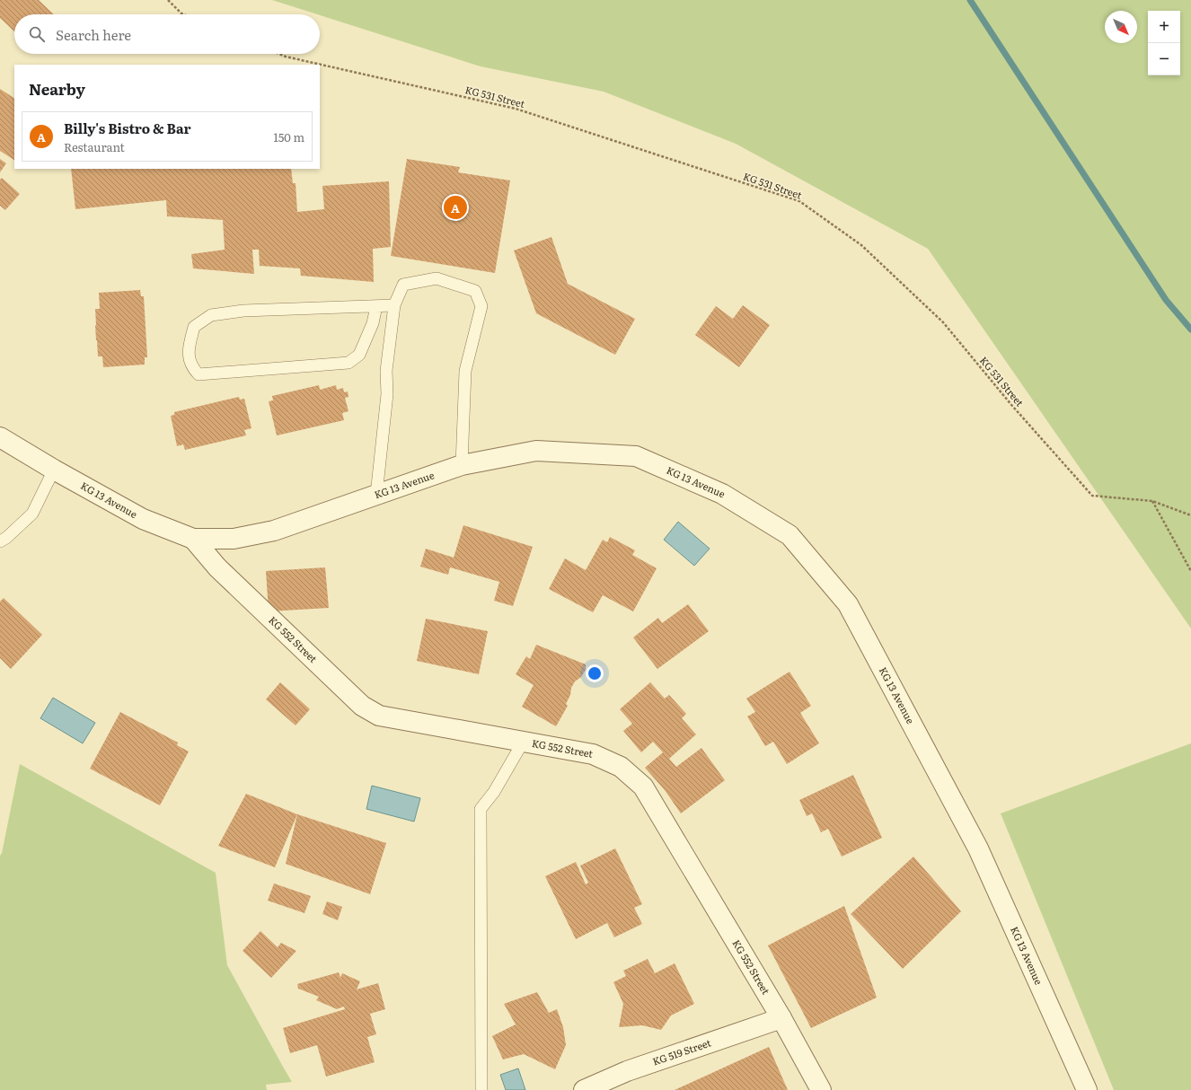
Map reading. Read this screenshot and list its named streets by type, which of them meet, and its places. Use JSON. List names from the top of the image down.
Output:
{
  "streets": {
    "street": ["KG 13 Avenue", "KG 552 Street", "KG 519 Street"],
    "path": ["KG 531 Street"]
  },
  "crossings": [
    ["KG 13 Avenue", "KG 552 Street"],
    ["KG 552 Street", "KG 519 Street"]
  ],
  "north": "bottom right",
  "page": {
    "map_buttons": ["+", "−"],
    "search": "Search here",
    "heading": "Nearby",
    "list": [
      {
        "mark": "A",
        "name": "Billy's Bistro & Bar",
        "note": "Restaurant",
        "value": "150 m"
      }
    ],
    "pins": "A"
  }
}
